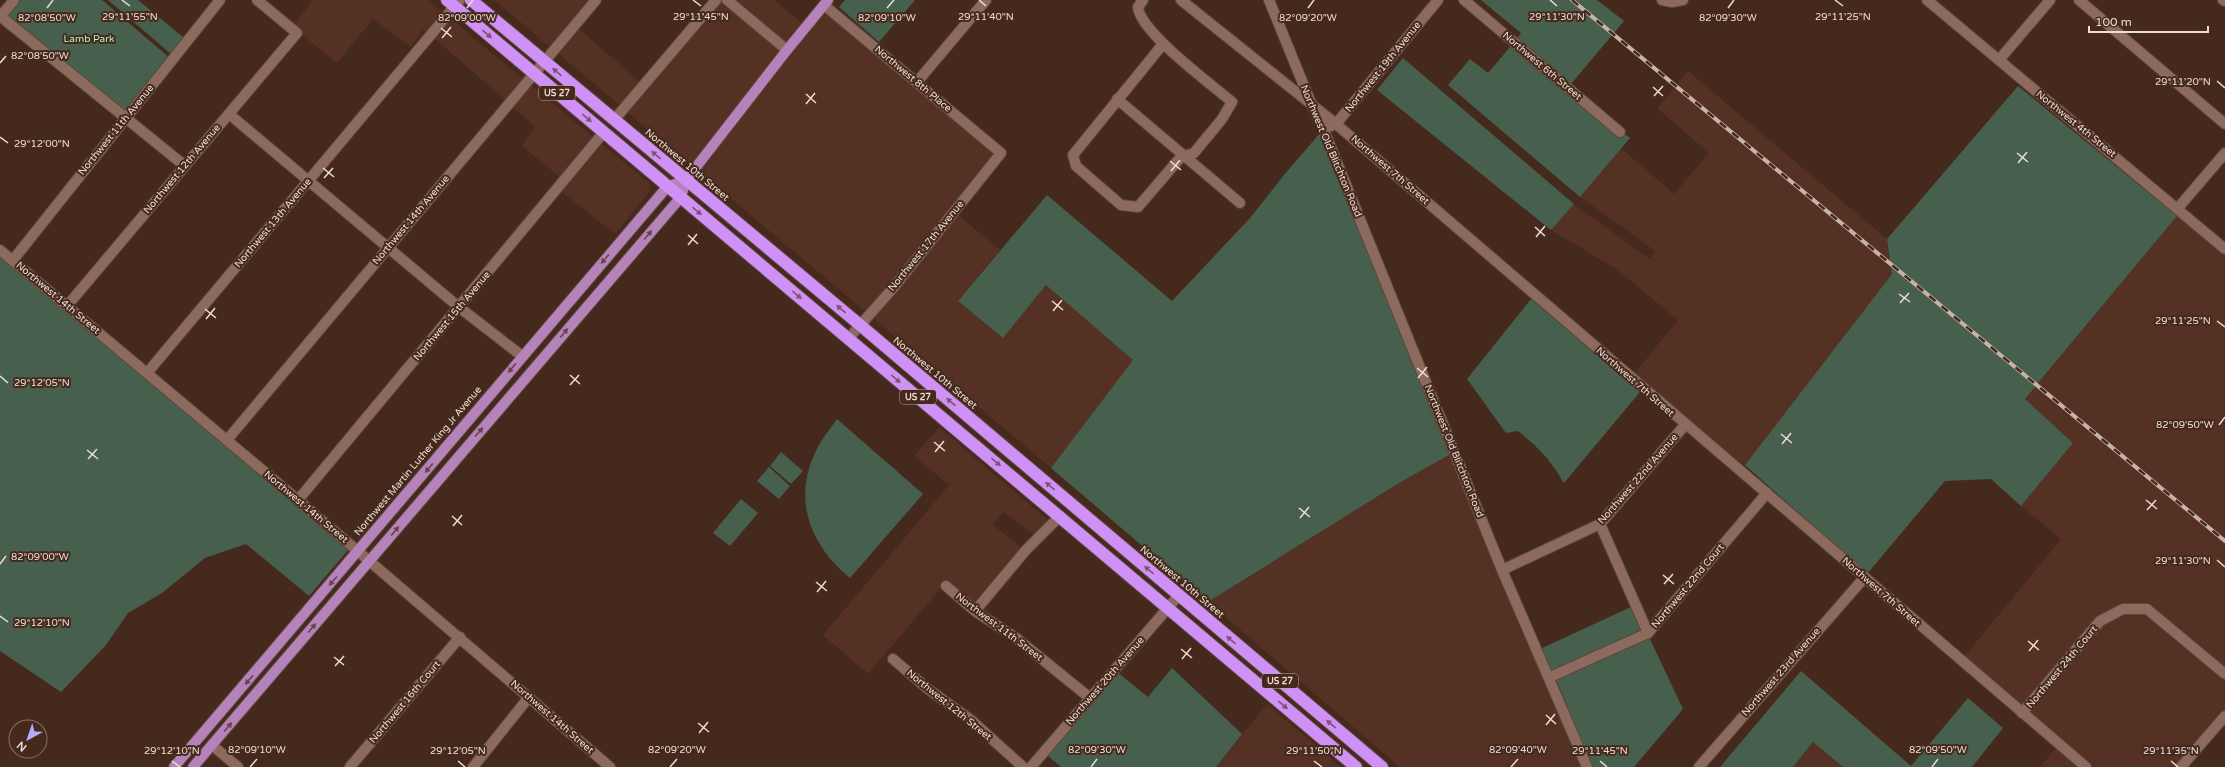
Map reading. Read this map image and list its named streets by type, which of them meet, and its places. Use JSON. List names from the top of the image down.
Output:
{
  "streets": {
    "highway": ["US 27", "Northwest 10th Street"],
    "main road": ["Northwest Martin Luther King Jr Avenue"],
    "street": [
      "Northwest 6th Street",
      "Northwest 19th Avenue",
      "Northwest 8th Place",
      "Northwest 4th Street",
      "Northwest 11th Avenue",
      "Northwest Old Blitchton Road",
      "Northwest 12th Avenue",
      "Northwest 7th Street",
      "Northwest 14th Avenue",
      "Northwest 13th Avenue",
      "Northwest 17th Avenue",
      "Northwest 14th Street",
      "Northwest 15th Avenue",
      "Northwest 22nd Avenue",
      "Northwest 22nd Court",
      "Northwest 11th Street",
      "Northwest 24th Court",
      "Northwest 23rd Avenue",
      "Northwest 20th Avenue",
      "Northwest 16th Court",
      "Northwest 12th Street"
    ]
  },
  "crossings": [
    ["Northwest 19th Avenue", "Northwest 7th Street"],
    ["Northwest 8th Place", "Northwest 17th Avenue"],
    ["US 27", "Northwest 14th Avenue"],
    ["US 27", "Northwest 13th Avenue"],
    ["US 27", "Northwest 17th Avenue"],
    ["US 27", "Northwest 15th Avenue"],
    ["US 27", "Northwest Martin Luther King Jr Avenue"],
    ["US 27", "Northwest 20th Avenue"],
    ["Northwest 11th Avenue", "Northwest 14th Street"],
    ["Northwest Old Blitchton Road", "Northwest 7th Street"],
    ["Northwest Old Blitchton Road", "Northwest 22nd Avenue"],
    ["Northwest Old Blitchton Road", "Northwest 22nd Court"],
    ["Northwest 10th Street", "Northwest 14th Avenue"],
    ["Northwest 10th Street", "Northwest 17th Avenue"],
    ["Northwest 10th Street", "Northwest Martin Luther King Jr Avenue"],
    ["Northwest 10th Street", "Northwest 20th Avenue"],
    ["Northwest 12th Avenue", "Northwest 14th Street"],
    ["Northwest 7th Street", "Northwest 22nd Avenue"],
    ["Northwest 7th Street", "Northwest 22nd Court"],
    ["Northwest 7th Street", "Northwest 24th Court"],
    ["Northwest 7th Street", "Northwest 23rd Avenue"],
    ["Northwest 14th Avenue", "Northwest 14th Street"],
    ["Northwest 13th Avenue", "Northwest 14th Street"],
    ["Northwest 14th Street", "Northwest 15th Avenue"],
    ["Northwest 14th Street", "Northwest Martin Luther King Jr Avenue"],
    ["Northwest 14th Street", "Northwest 16th Court"],
    ["Northwest 11th Street", "Northwest 20th Avenue"]
  ],
  "parks": ["Lamb Park"],
  "scale_bar": "100 m",
  "north": "bottom left",
  "coordinates": [
    "29°11'55\"N",
    "29°11'45\"N",
    "29°11'40\"N",
    "29°11'30\"N",
    "29°11'25\"N",
    "82°08'50\"W",
    "82°09'00\"W",
    "82°09'10\"W",
    "82°09'20\"W",
    "82°09'30\"W",
    "29°11'20\"N",
    "29°12'00\"N",
    "29°12'05\"N",
    "82°09'50\"W",
    "29°12'10\"N",
    "82°09'40\"W",
    "29°11'50\"N",
    "29°11'35\"N"
  ]
}
